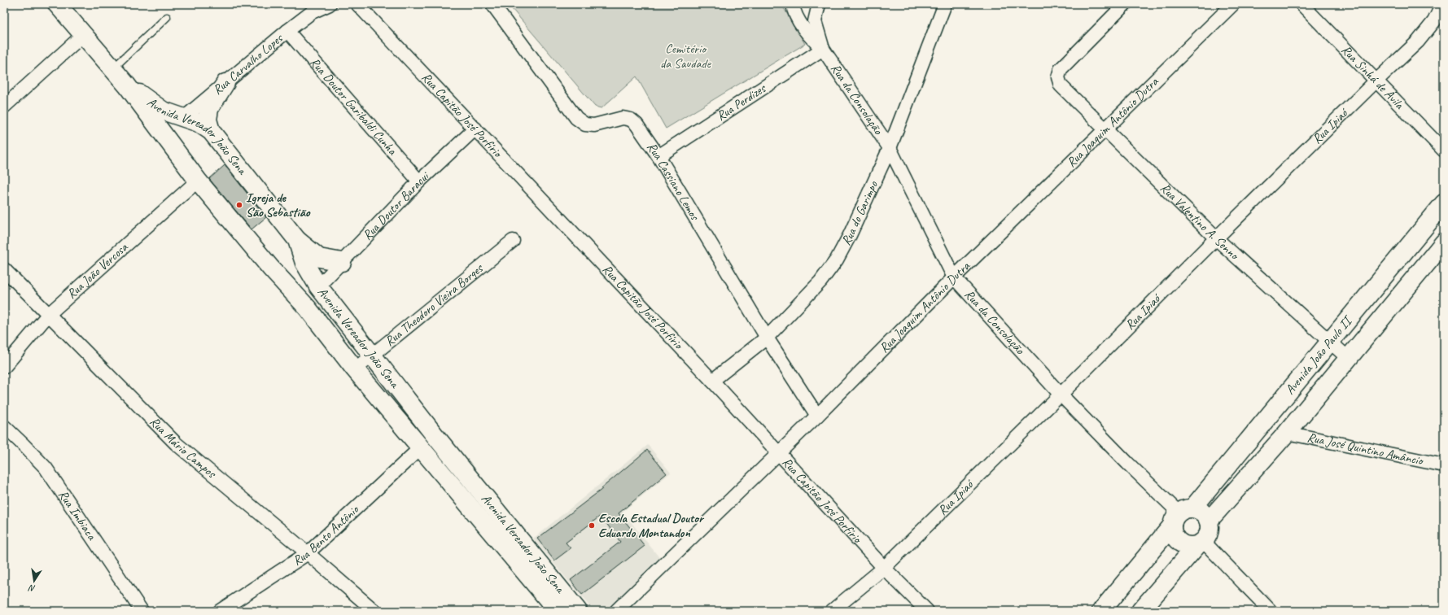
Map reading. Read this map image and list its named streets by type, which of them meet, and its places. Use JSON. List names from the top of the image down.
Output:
{
  "streets": {
    "main road": ["Avenida Vereador João Sena", "Avenida João Paulo II"],
    "street": [
      "Rua Carvalho Lopes",
      "Rua Sinhá de Ávila",
      "Rua da Consolação",
      "Rua Perdizes",
      "Rua Doutor Garibaldi Cunha",
      "Rua Capitão José Porfírio",
      "Rua Joaquim Antônio Dutra",
      "Rua Ipiaó",
      "Rua Cassiano Lemos",
      "Rua Doutor Baracui",
      "Rua do Garimpo",
      "Rua Valentino A. Senno",
      "Rua João Vercosa",
      "Rua Theodoro Vieira Borges",
      "Rua Mário Campos",
      "Rua José Quintino Amâncio",
      "Rua Imbiaca",
      "Rua Bento Antônio"
    ]
  },
  "crossings": [
    ["Rua Carvalho Lopes", "Rua Doutor Garibaldi Cunha"],
    ["Rua Carvalho Lopes", "Avenida Vereador João Sena"],
    ["Rua Sinhá de Ávila", "Rua Ipiaó"],
    ["Rua da Consolação", "Rua Perdizes"],
    ["Rua da Consolação", "Rua Joaquim Antônio Dutra"],
    ["Rua da Consolação", "Rua Ipiaó"],
    ["Rua da Consolação", "Rua do Garimpo"],
    ["Rua da Consolação", "Avenida João Paulo II"],
    ["Rua Perdizes", "Rua Cassiano Lemos"],
    ["Rua Doutor Garibaldi Cunha", "Rua Doutor Baracui"],
    ["Rua Capitão José Porfírio", "Rua Joaquim Antônio Dutra"],
    ["Rua Capitão José Porfírio", "Rua Ipiaó"],
    ["Rua Capitão José Porfírio", "Rua Doutor Baracui"],
    ["Rua Capitão José Porfírio", "Rua do Garimpo"],
    ["Rua Joaquim Antônio Dutra", "Rua Cassiano Lemos"],
    ["Rua Joaquim Antônio Dutra", "Rua Valentino A. Senno"],
    ["Rua Ipiaó", "Rua Valentino A. Senno"],
    ["Avenida Vereador João Sena", "Rua Doutor Baracui"],
    ["Avenida Vereador João Sena", "Rua João Vercosa"],
    ["Avenida Vereador João Sena", "Rua Theodoro Vieira Borges"],
    ["Avenida Vereador João Sena", "Rua Bento Antônio"],
    ["Rua Cassiano Lemos", "Rua do Garimpo"],
    ["Rua Valentino A. Senno", "Avenida João Paulo II"],
    ["Rua João Vercosa", "Rua Mário Campos"],
    ["Avenida João Paulo II", "Rua José Quintino Amâncio"],
    ["Rua Mário Campos", "Rua Bento Antônio"]
  ],
  "parks": ["Cemitério da Saudade"],
  "places": ["Igreja de São Sebastião", "Escola Estadual Doutor Eduardo Montandon"],
  "north": "bottom"
}
